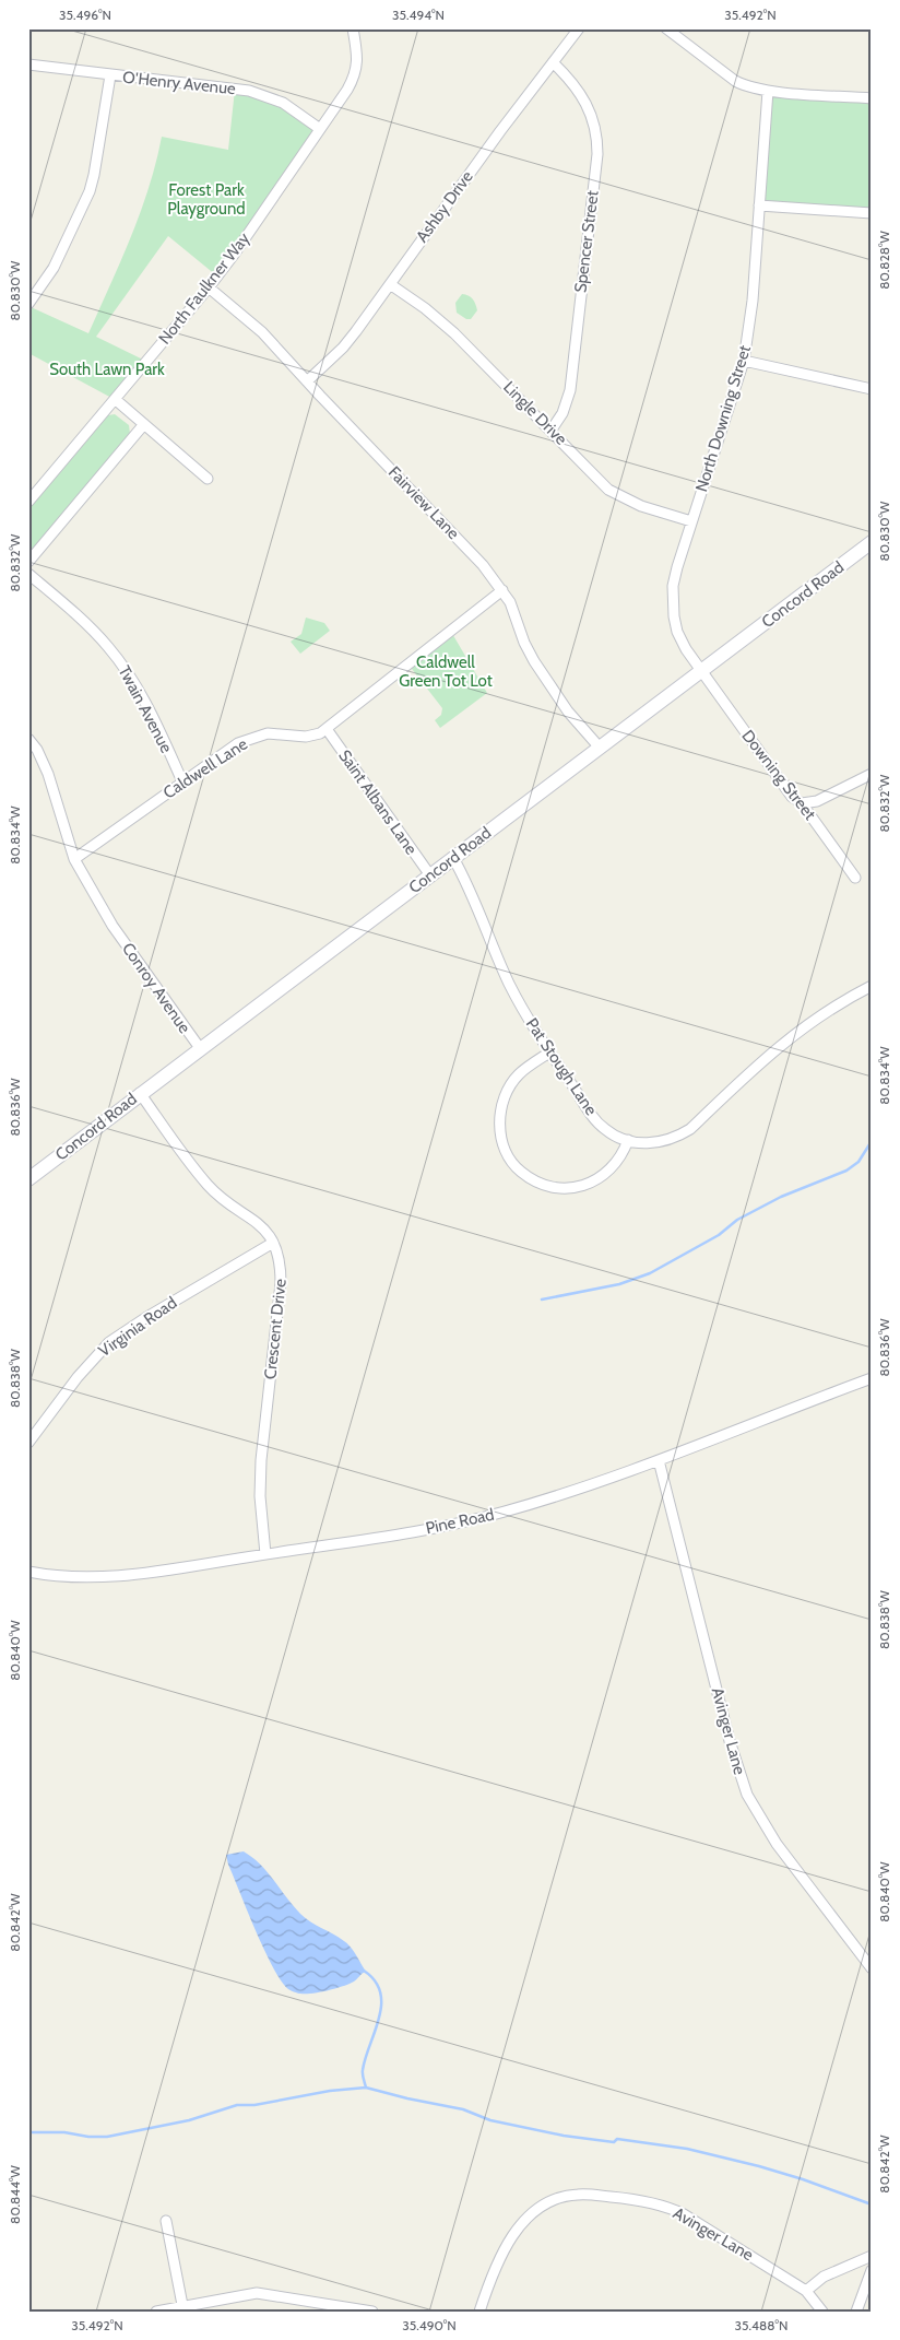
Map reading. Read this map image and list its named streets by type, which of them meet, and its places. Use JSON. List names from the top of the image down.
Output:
{
  "streets": {
    "main road": ["Concord Road"],
    "street": [
      "O'Henry Avenue",
      "Ashby Drive",
      "Spencer Street",
      "North Faulkner Way",
      "Lingle Drive",
      "North Downing Street",
      "Fairview Lane",
      "Twain Avenue",
      "Caldwell Lane",
      "Downing Street",
      "Saint Albans Lane",
      "Conroy Avenue",
      "Pat Stough Lane",
      "Virginia Road",
      "Crescent Drive",
      "Pine Road",
      "Avinger Lane"
    ]
  },
  "crossings": [
    ["O'Henry Avenue", "North Faulkner Way"],
    ["Ashby Drive", "Spencer Street"],
    ["Ashby Drive", "Lingle Drive"],
    ["Ashby Drive", "Fairview Lane"],
    ["Spencer Street", "Lingle Drive"],
    ["North Faulkner Way", "Fairview Lane"],
    ["Lingle Drive", "North Downing Street"],
    ["North Downing Street", "Concord Road"],
    ["North Downing Street", "Downing Street"],
    ["Fairview Lane", "Concord Road"],
    ["Fairview Lane", "Caldwell Lane"],
    ["Concord Road", "Downing Street"],
    ["Concord Road", "Saint Albans Lane"],
    ["Concord Road", "Conroy Avenue"],
    ["Concord Road", "Pat Stough Lane"],
    ["Concord Road", "Crescent Drive"],
    ["Twain Avenue", "Caldwell Lane"],
    ["Caldwell Lane", "Saint Albans Lane"],
    ["Caldwell Lane", "Conroy Avenue"],
    ["Virginia Road", "Crescent Drive"],
    ["Crescent Drive", "Pine Road"],
    ["Pine Road", "Avinger Lane"]
  ],
  "parks": ["Forest Park Playground", "South Lawn Park", "Caldwell Green Tot Lot"],
  "coordinates": [
    "35.496°N",
    "35.494°N",
    "35.492°N",
    "80.828°W",
    "80.830°W",
    "80.832°W",
    "80.834°W",
    "80.836°W",
    "80.838°W",
    "80.840°W",
    "80.842°W",
    "80.844°W",
    "35.490°N",
    "35.488°N"
  ]
}
